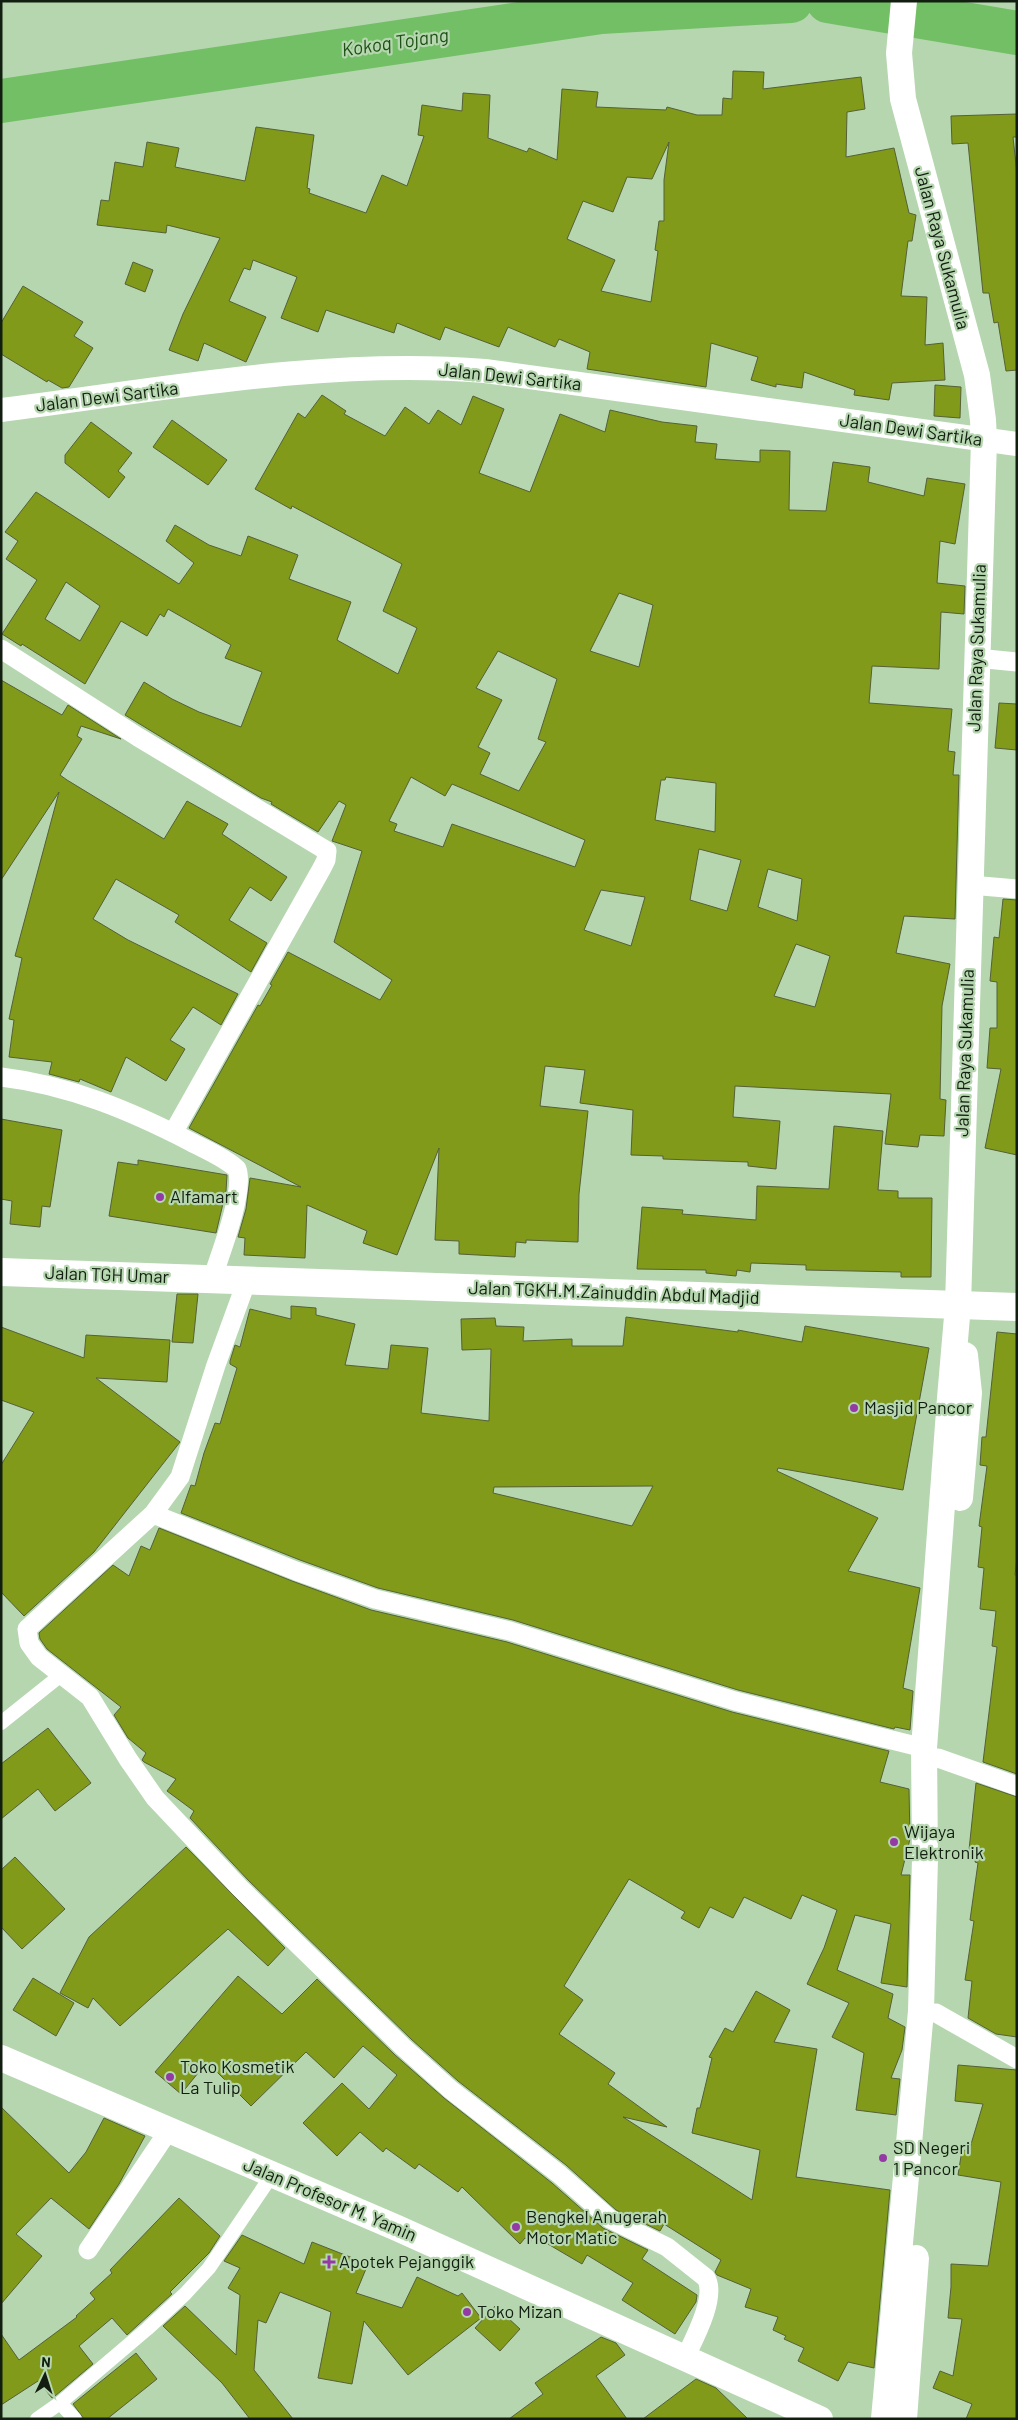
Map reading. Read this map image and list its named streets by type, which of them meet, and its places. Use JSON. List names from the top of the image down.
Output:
{
  "streets": {
    "main road": [
      "Jalan Raya Sukamulia",
      "Jalan TGH Umar",
      "Jalan TGKH.M.Zainuddin Abdul Madjid",
      "Jalan Profesor M. Yamin"
    ],
    "street": ["Jalan Dewi Sartika"]
  },
  "crossings": [
    ["Jalan Raya Sukamulia", "Jalan Dewi Sartika"],
    ["Jalan Raya Sukamulia", "Jalan TGKH.M.Zainuddin Abdul Madjid"],
    ["Jalan TGH Umar", "Jalan TGKH.M.Zainuddin Abdul Madjid"]
  ],
  "water": ["Kokoq Tojang"],
  "places": {
    "other": [
      "Alfamart",
      "Masjid Pancor",
      "Wijaya Elektronik",
      "Toko Kosmetik La Tulip",
      "SD Negeri 1 Pancor",
      "Bengkel Anugerah Motor Matic",
      "Toko Mizan"
    ],
    "health": ["Apotek Pejanggik"]
  },
  "north": "top"
}
